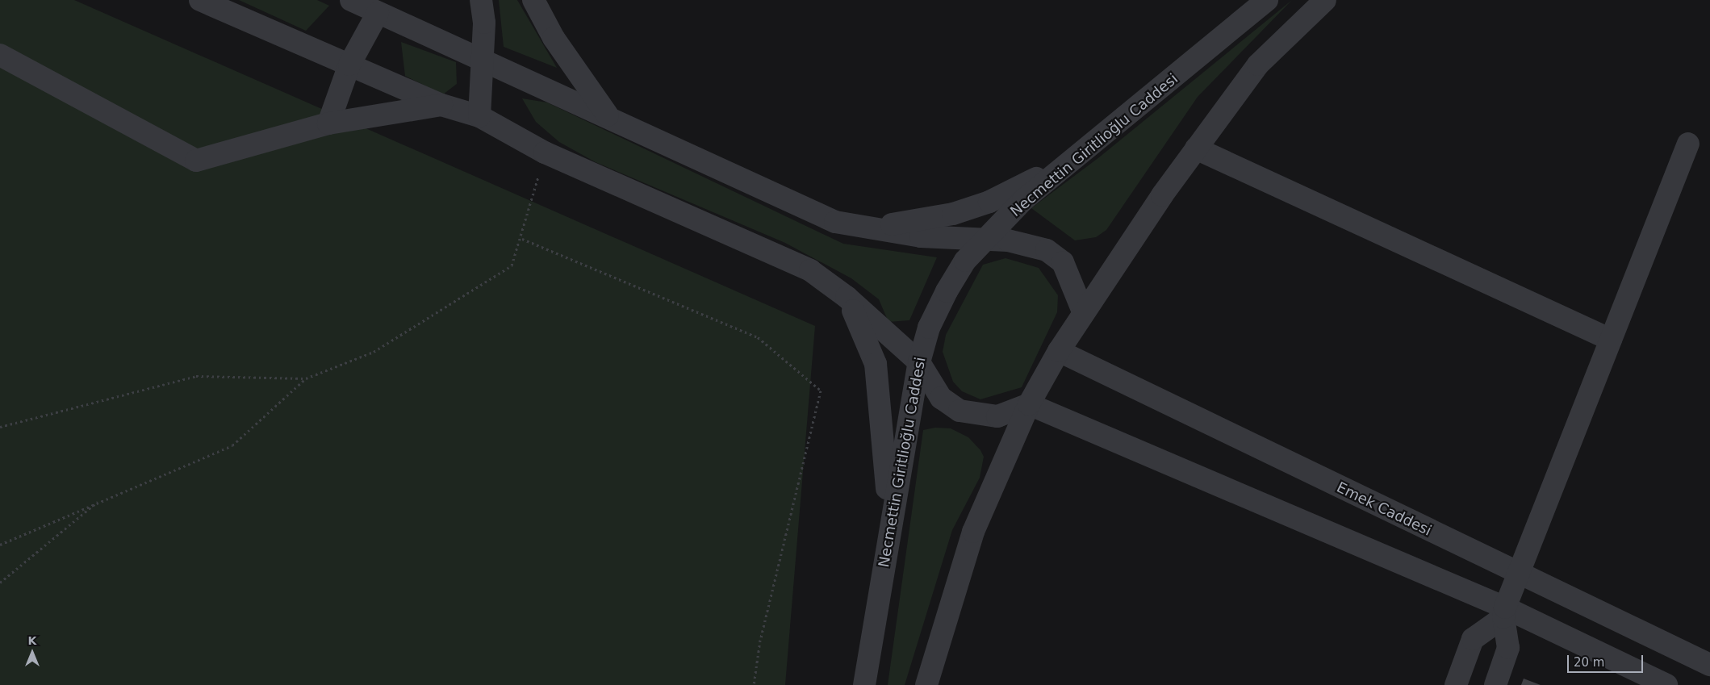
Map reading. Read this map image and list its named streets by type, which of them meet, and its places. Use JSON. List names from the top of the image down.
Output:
{
  "streets": {
    "street": ["Necmettin Giritlioğlu Caddesi", "Emek Caddesi"]
  },
  "scale_bar": "20 m",
  "north": "top"
}
